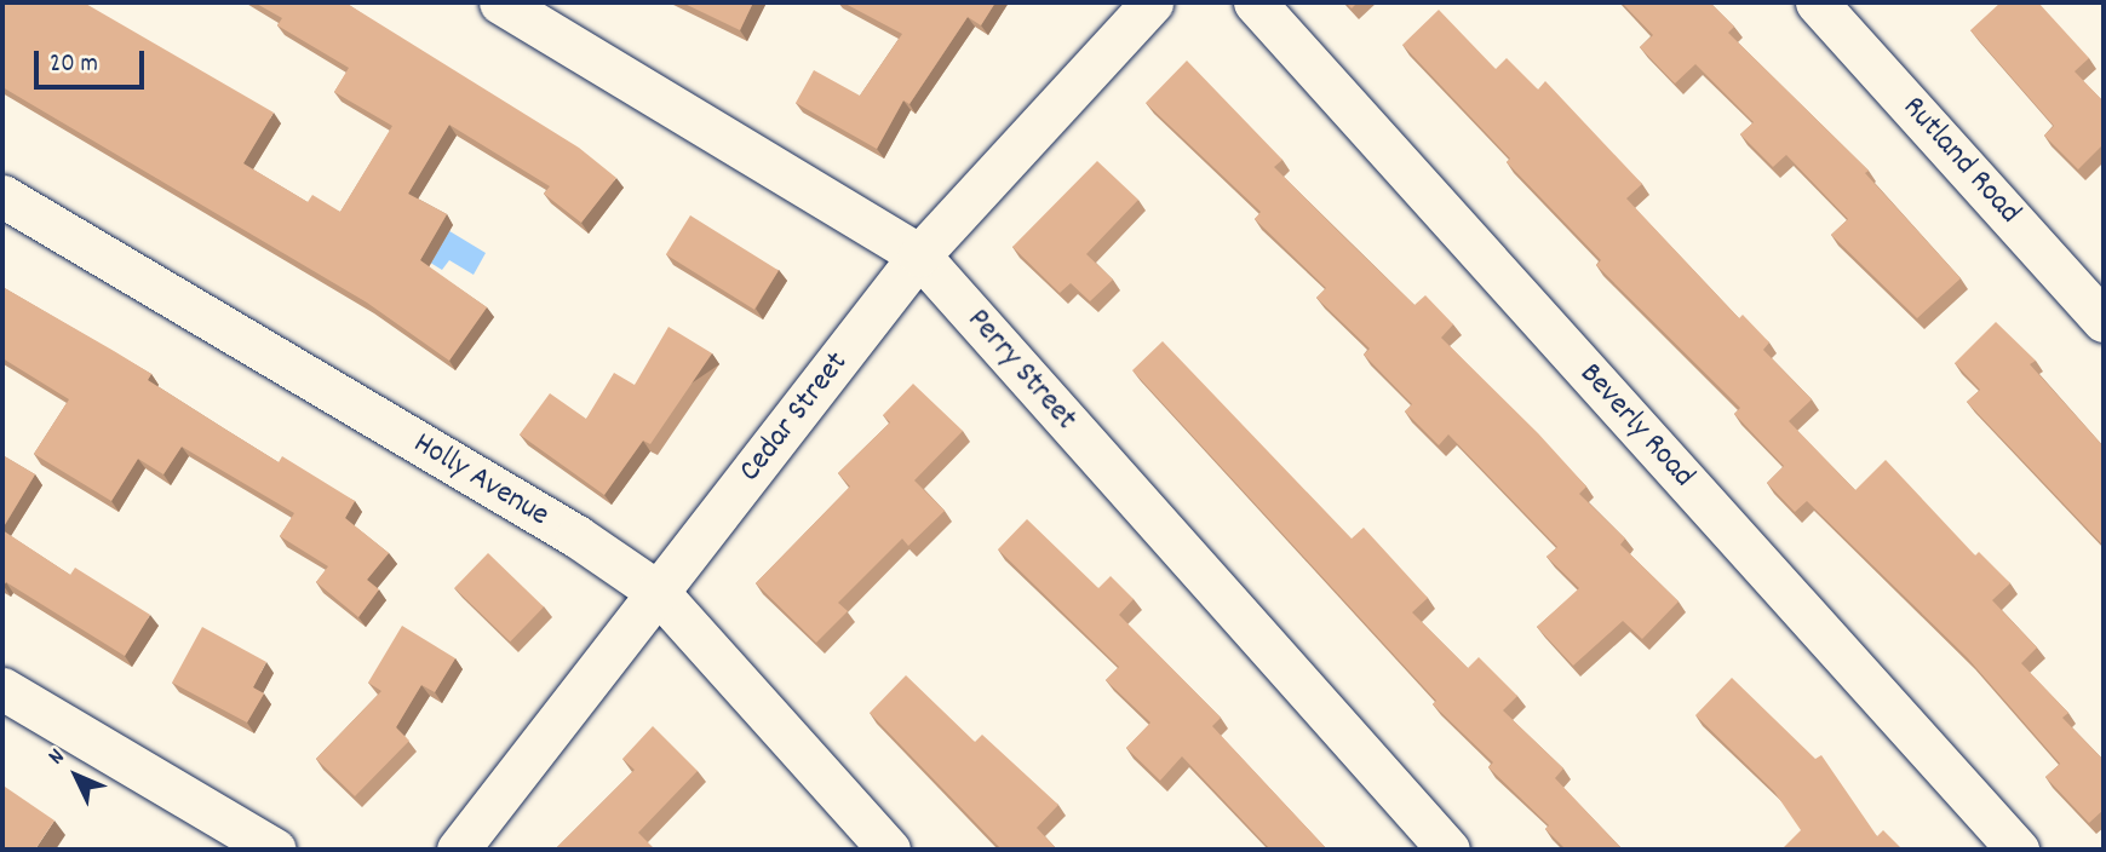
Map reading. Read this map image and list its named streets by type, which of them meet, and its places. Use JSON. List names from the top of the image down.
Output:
{
  "streets": {
    "street": [
      "Rutland Road",
      "Perry Street",
      "Cedar Street",
      "Beverly Road",
      "Holly Avenue"
    ]
  },
  "crossings": [
    ["Perry Street", "Cedar Street"],
    ["Cedar Street", "Holly Avenue"]
  ],
  "scale_bar": "20 m",
  "north": "top left"
}
